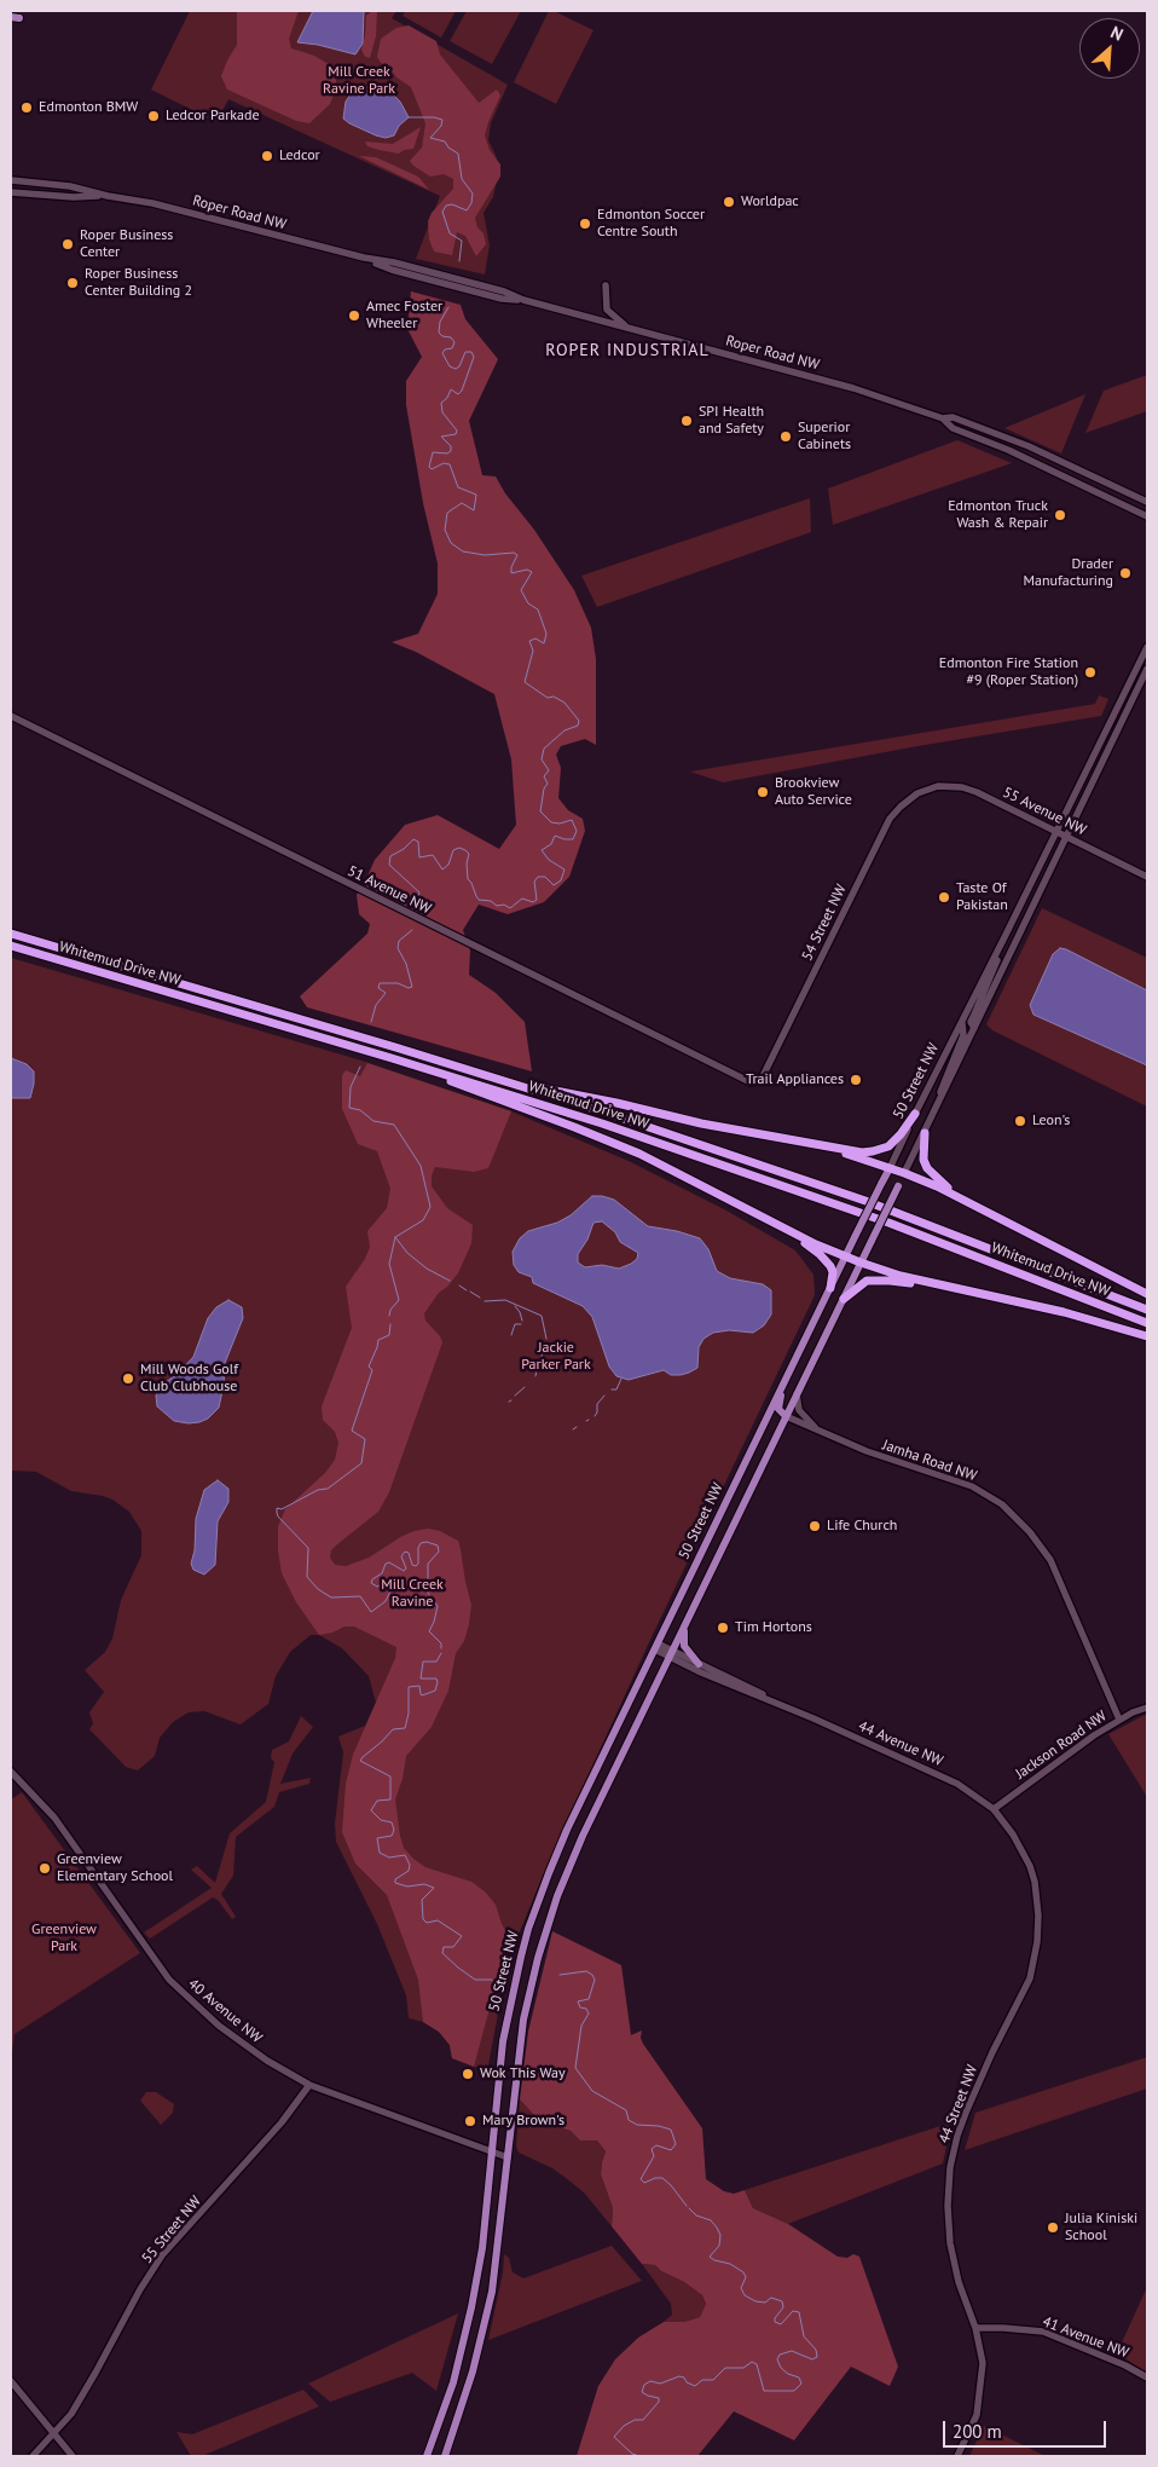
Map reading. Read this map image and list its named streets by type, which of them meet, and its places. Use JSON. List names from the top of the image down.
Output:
{
  "streets": {
    "highway": ["Whitemud Drive NW"],
    "main road": ["50 Street NW"],
    "street": [
      "Roper Road NW",
      "55 Avenue NW",
      "51 Avenue NW",
      "54 Street NW",
      "Jamha Road NW",
      "44 Avenue NW",
      "Jackson Road NW",
      "40 Avenue NW",
      "44 Street NW",
      "55 Street NW",
      "41 Avenue NW"
    ]
  },
  "crossings": [
    ["55 Avenue NW", "54 Street NW"],
    ["55 Avenue NW", "50 Street NW"],
    ["51 Avenue NW", "54 Street NW"],
    ["50 Street NW", "Jamha Road NW"],
    ["50 Street NW", "44 Avenue NW"],
    ["50 Street NW", "40 Avenue NW"],
    ["Jamha Road NW", "Jackson Road NW"],
    ["44 Avenue NW", "Jackson Road NW"],
    ["44 Avenue NW", "44 Street NW"],
    ["Jackson Road NW", "44 Street NW"],
    ["40 Avenue NW", "55 Street NW"],
    ["44 Street NW", "41 Avenue NW"]
  ],
  "districts": ["ROPER INDUSTRIAL"],
  "parks": [
    "Mill Creek Ravine Park",
    "Jackie Parker Park",
    "Mill Creek Ravine",
    "Greenview Park"
  ],
  "places": [
    "Edmonton BMW",
    "Ledcor Parkade",
    "Ledcor",
    "Worldpac",
    "Edmonton Soccer Centre South",
    "Roper Business Center",
    "Roper Business Center Building 2",
    "Amec Foster Wheeler",
    "SPI Health and Safety",
    "Superior Cabinets",
    "Edmonton Truck Wash & Repair",
    "Drader Manufacturing",
    "Edmonton Fire Station #9 (Roper Station)",
    "Brookview Auto Service",
    "Taste Of Pakistan",
    "Trail Appliances",
    "Leon's",
    "Mill Woods Golf Club Clubhouse",
    "Life Church",
    "Tim Hortons",
    "Greenview Elementary School",
    "Wok This Way",
    "Mary Brown's",
    "Julia Kiniski School"
  ],
  "scale_bar": "200 m",
  "north": "top right"
}
